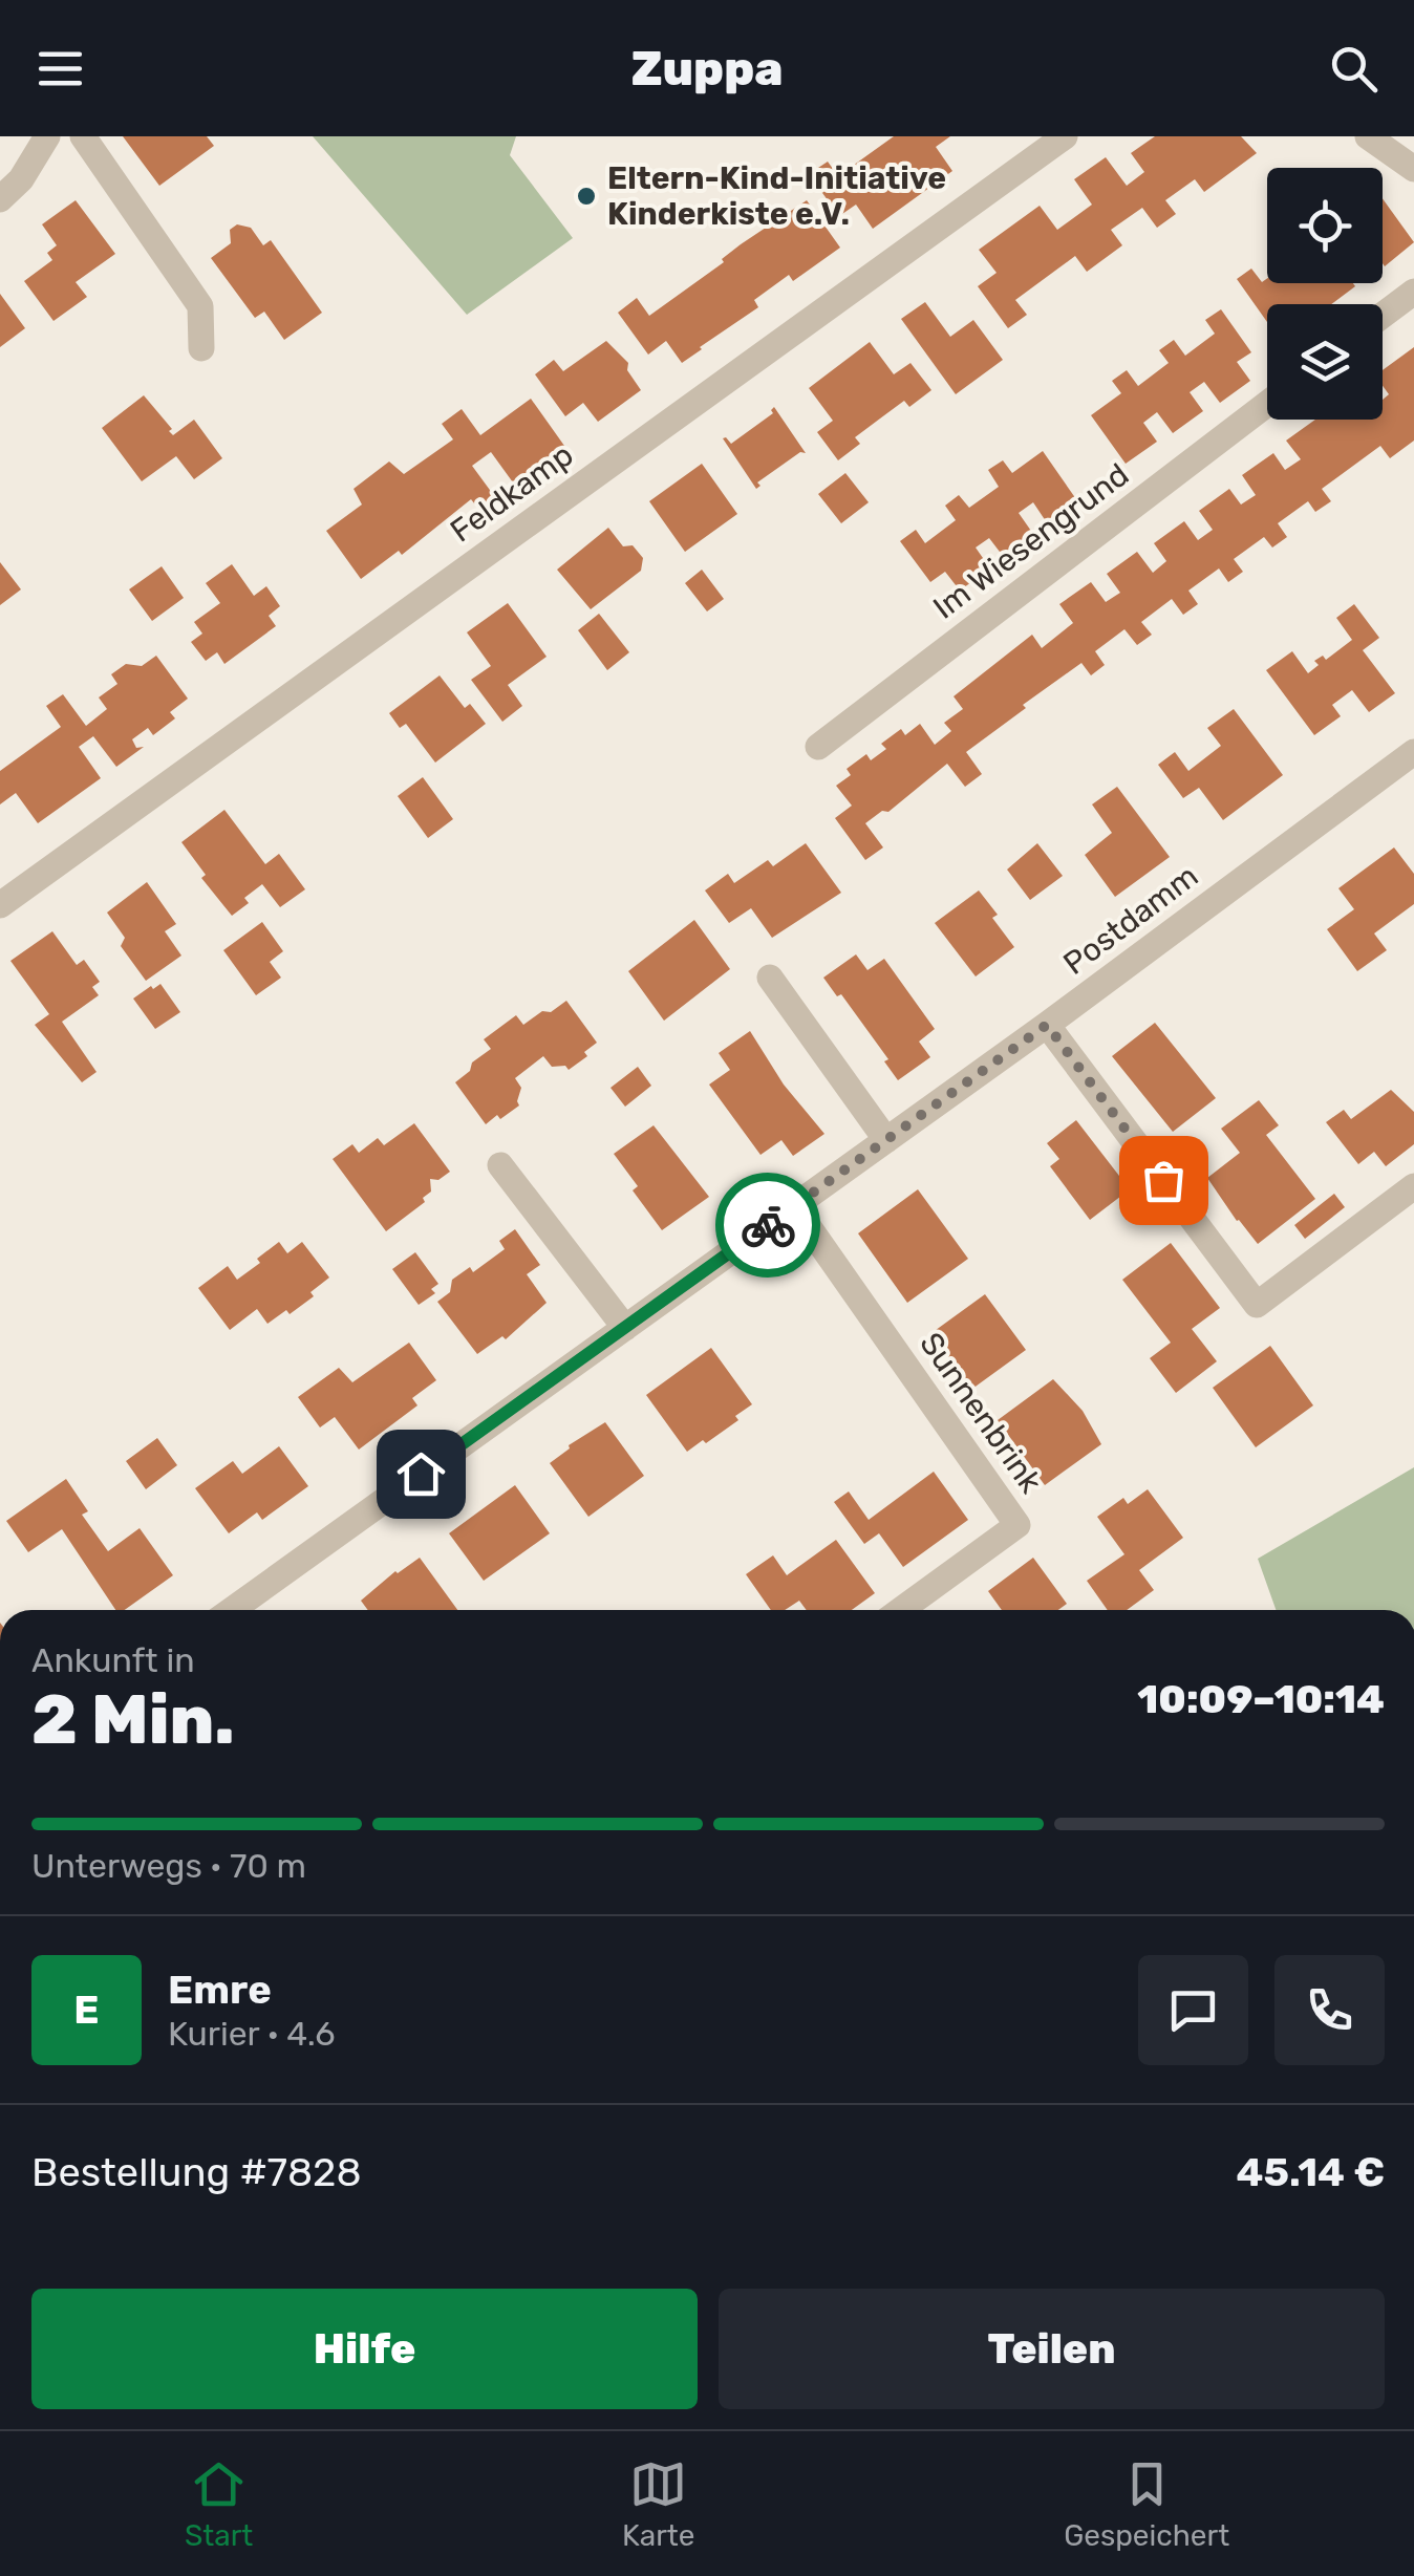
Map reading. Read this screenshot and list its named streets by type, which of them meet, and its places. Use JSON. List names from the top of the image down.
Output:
{
  "streets": {
    "street": [
      "Feldkamp",
      "Im Wiesengrund",
      "Postdamm",
      "Sunnenbrink"
    ]
  },
  "crossings": [
    ["Postdamm", "Sunnenbrink"]
  ],
  "places": ["Eltern-Kind-Initiative Kinderkiste e.V."],
  "page": {
    "header": "Zuppa",
    "heading": ["2 Min.", "Ankunft in", "10:09–10:14"],
    "panel": [
      "Emre",
      "Kurier · 4.6",
      "Bestellung #7828",
      "45.14 €"
    ],
    "bar": "Unterwegs · 70 m",
    "round": "E",
    "buttons": ["Hilfe", "Teilen"],
    "tabs": ["Start", "Karte", "Gespeichert"]
  }
}
